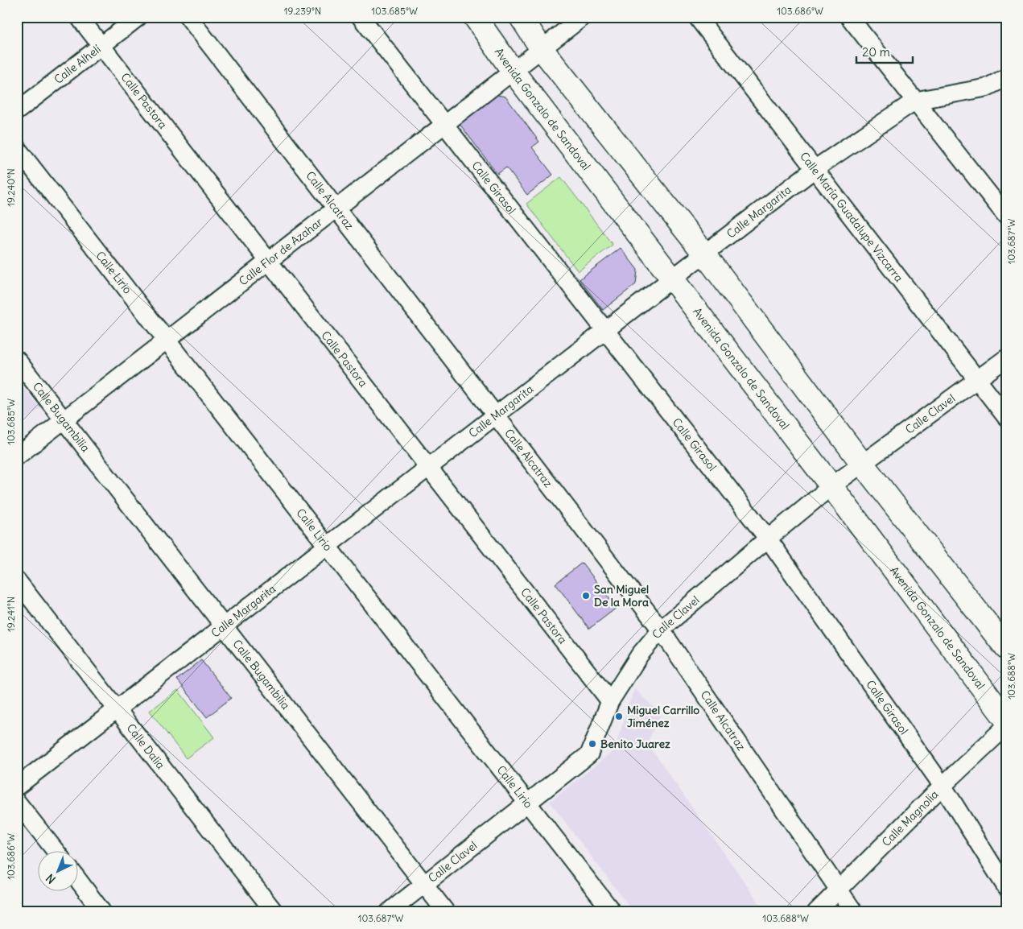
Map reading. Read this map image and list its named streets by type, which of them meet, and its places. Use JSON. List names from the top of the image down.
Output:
{
  "streets": {
    "main road": ["Avenida Gonzalo de Sandoval"],
    "street": [
      "Calle Alhelí",
      "Calle Pastora",
      "Calle Girasol",
      "Calle Alcatraz",
      "Calle Margarita",
      "Calle María Guadalupe Vizcarra",
      "Calle Flor de Azahar",
      "Calle Lirio",
      "Calle Clavel",
      "Calle Bugambilia",
      "Calle Dalia",
      "Calle Magnolia"
    ]
  },
  "crossings": [
    ["Calle Alhelí", "Calle Pastora"],
    ["Calle Pastora", "Calle Margarita"],
    ["Calle Pastora", "Calle Flor de Azahar"],
    ["Calle Pastora", "Calle Clavel"],
    ["Avenida Gonzalo de Sandoval", "Calle Margarita"],
    ["Avenida Gonzalo de Sandoval", "Calle Flor de Azahar"],
    ["Avenida Gonzalo de Sandoval", "Calle Clavel"],
    ["Calle Girasol", "Calle Margarita"],
    ["Calle Girasol", "Calle Flor de Azahar"],
    ["Calle Girasol", "Calle Clavel"],
    ["Calle Girasol", "Calle Magnolia"],
    ["Calle Alcatraz", "Calle Margarita"],
    ["Calle Alcatraz", "Calle Flor de Azahar"],
    ["Calle Alcatraz", "Calle Clavel"],
    ["Calle Alcatraz", "Calle Magnolia"],
    ["Calle Margarita", "Calle María Guadalupe Vizcarra"],
    ["Calle Margarita", "Calle Lirio"],
    ["Calle Margarita", "Calle Bugambilia"],
    ["Calle Margarita", "Calle Dalia"],
    ["Calle María Guadalupe Vizcarra", "Calle Clavel"],
    ["Calle Flor de Azahar", "Calle Lirio"],
    ["Calle Flor de Azahar", "Calle Bugambilia"],
    ["Calle Lirio", "Calle Clavel"],
    ["Calle Clavel", "Calle Bugambilia"]
  ],
  "places": ["San Miguel De la Mora", "Miguel Carrillo Jiménez", "Benito Juarez"],
  "scale_bar": "20 m",
  "north": "bottom left",
  "coordinates": [
    "19.239°N",
    "103.685°W",
    "103.686°W",
    "19.240°N",
    "103.687°W",
    "19.241°N",
    "103.688°W"
  ]
}
